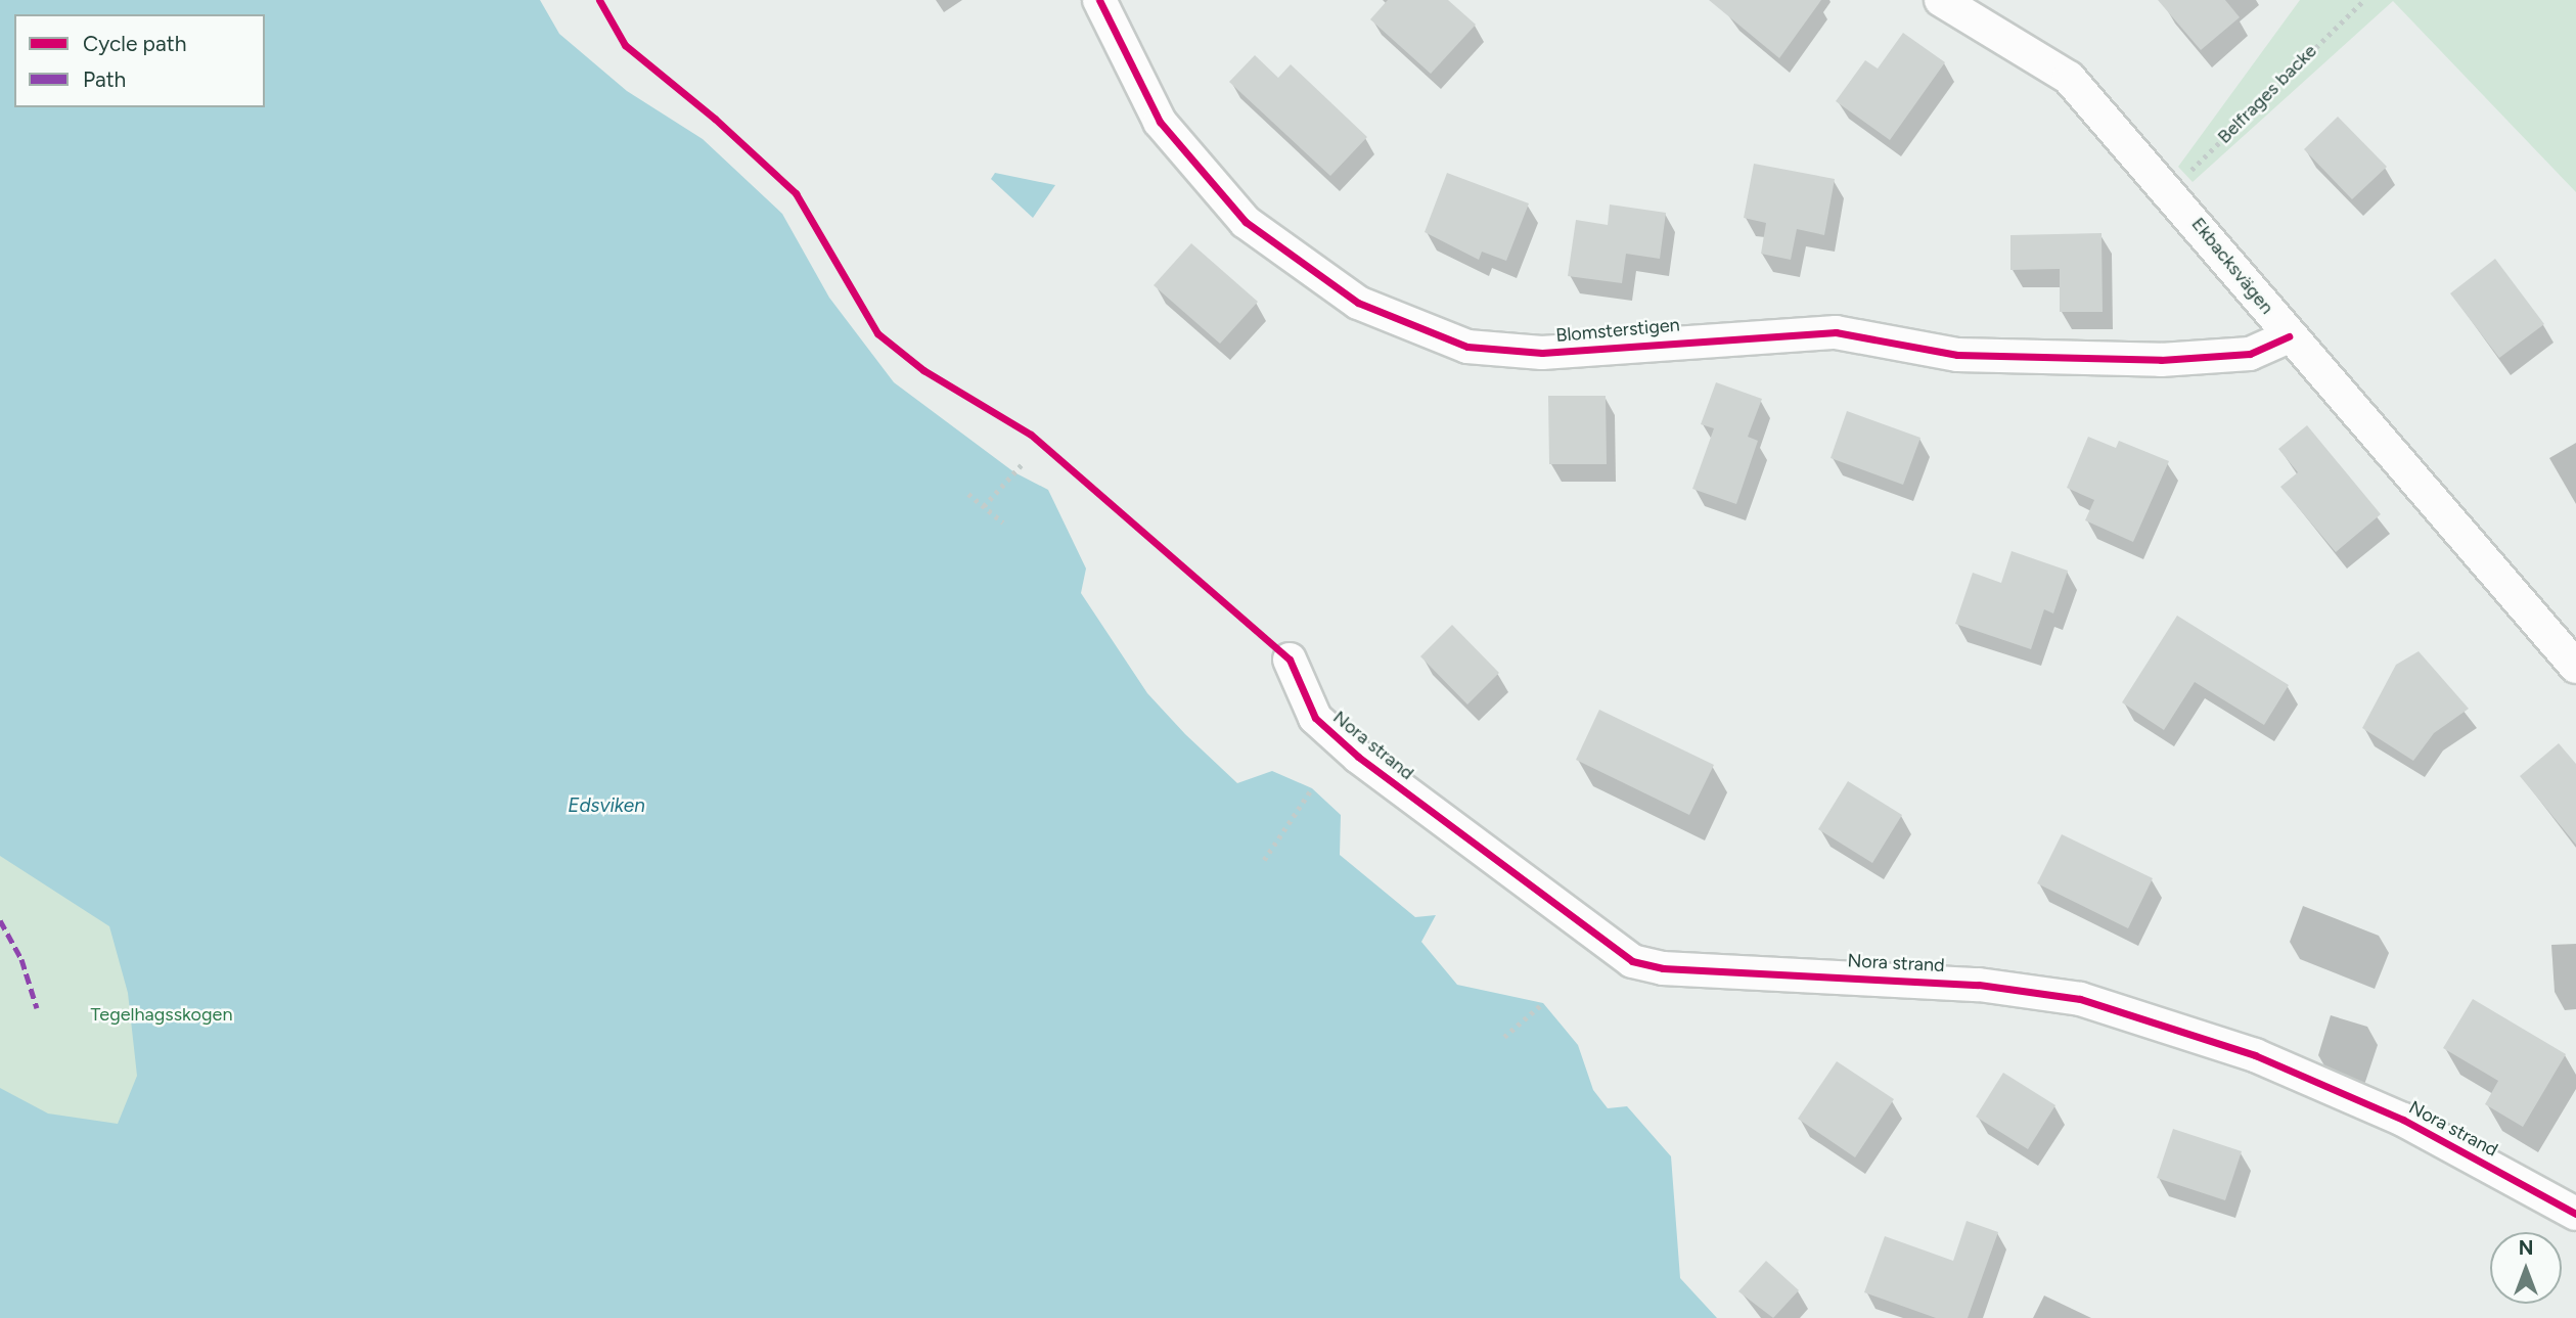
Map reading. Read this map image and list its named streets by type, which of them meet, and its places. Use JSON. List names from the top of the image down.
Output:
{
  "streets": {
    "street": ["Ekbacksvägen", "Blomsterstigen", "Nora strand"],
    "path": ["Belfrages backe"]
  },
  "crossings": [
    ["Belfrages backe", "Ekbacksvägen"],
    ["Ekbacksvägen", "Blomsterstigen"]
  ],
  "water": ["Edsviken"],
  "parks": ["Tegelhagsskogen"],
  "legend": ["Cycle path", "Path"],
  "north": "top"
}
